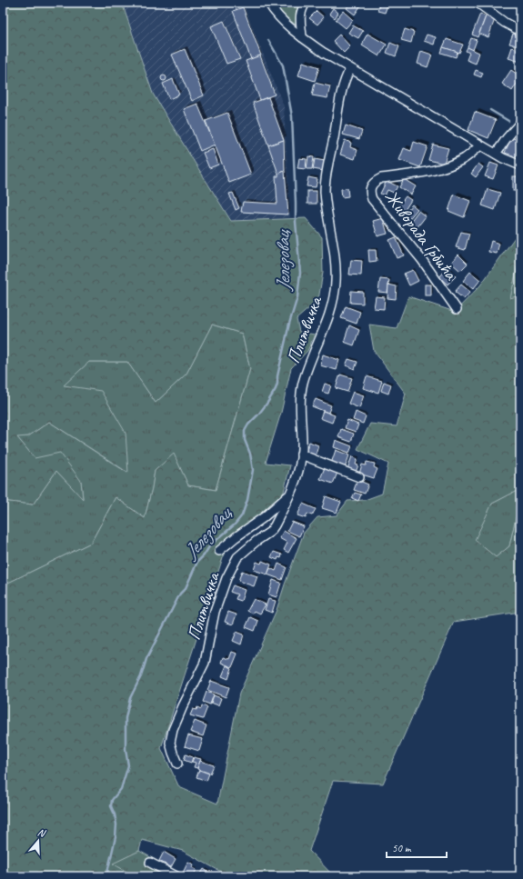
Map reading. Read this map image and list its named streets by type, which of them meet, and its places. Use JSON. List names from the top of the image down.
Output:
{
  "streets": {
    "street": ["Живорада Грбића", "Плитвичка"]
  },
  "water": ["Јелезовац"],
  "scale_bar": "50 m",
  "north": "top"
}
